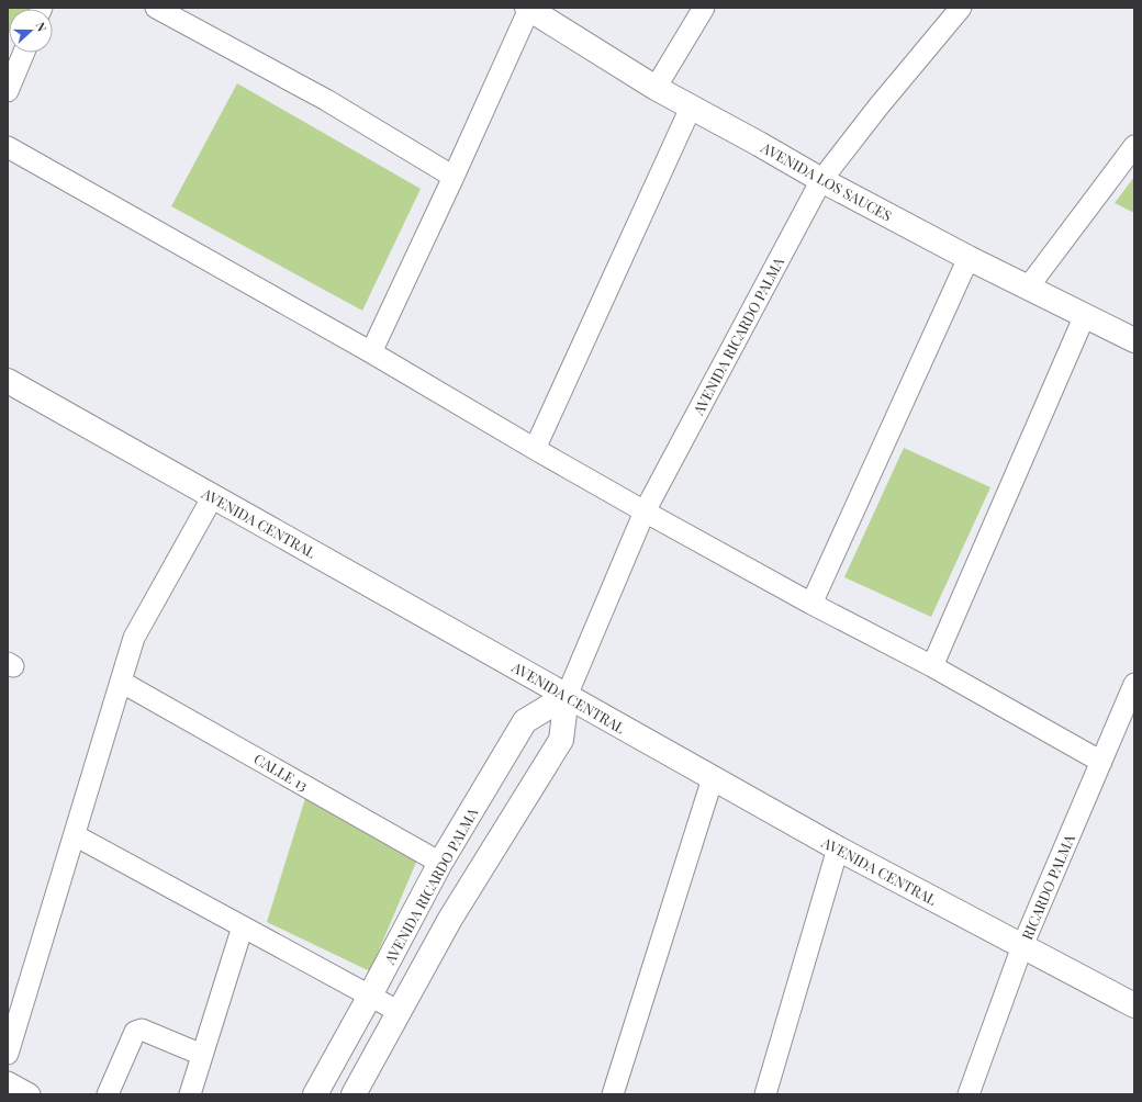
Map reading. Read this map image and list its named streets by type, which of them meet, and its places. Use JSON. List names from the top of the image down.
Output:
{
  "streets": {
    "street": [
      "AVENIDA LOS SAUCES",
      "AVENIDA RICARDO PALMA",
      "AVENIDA CENTRAL",
      "CALLE 13",
      "RICARDO PALMA"
    ]
  },
  "crossings": [
    ["AVENIDA LOS SAUCES", "AVENIDA RICARDO PALMA"],
    ["AVENIDA RICARDO PALMA", "AVENIDA CENTRAL"],
    ["AVENIDA RICARDO PALMA", "CALLE 13"],
    ["AVENIDA CENTRAL", "RICARDO PALMA"]
  ],
  "north": "right"
}
